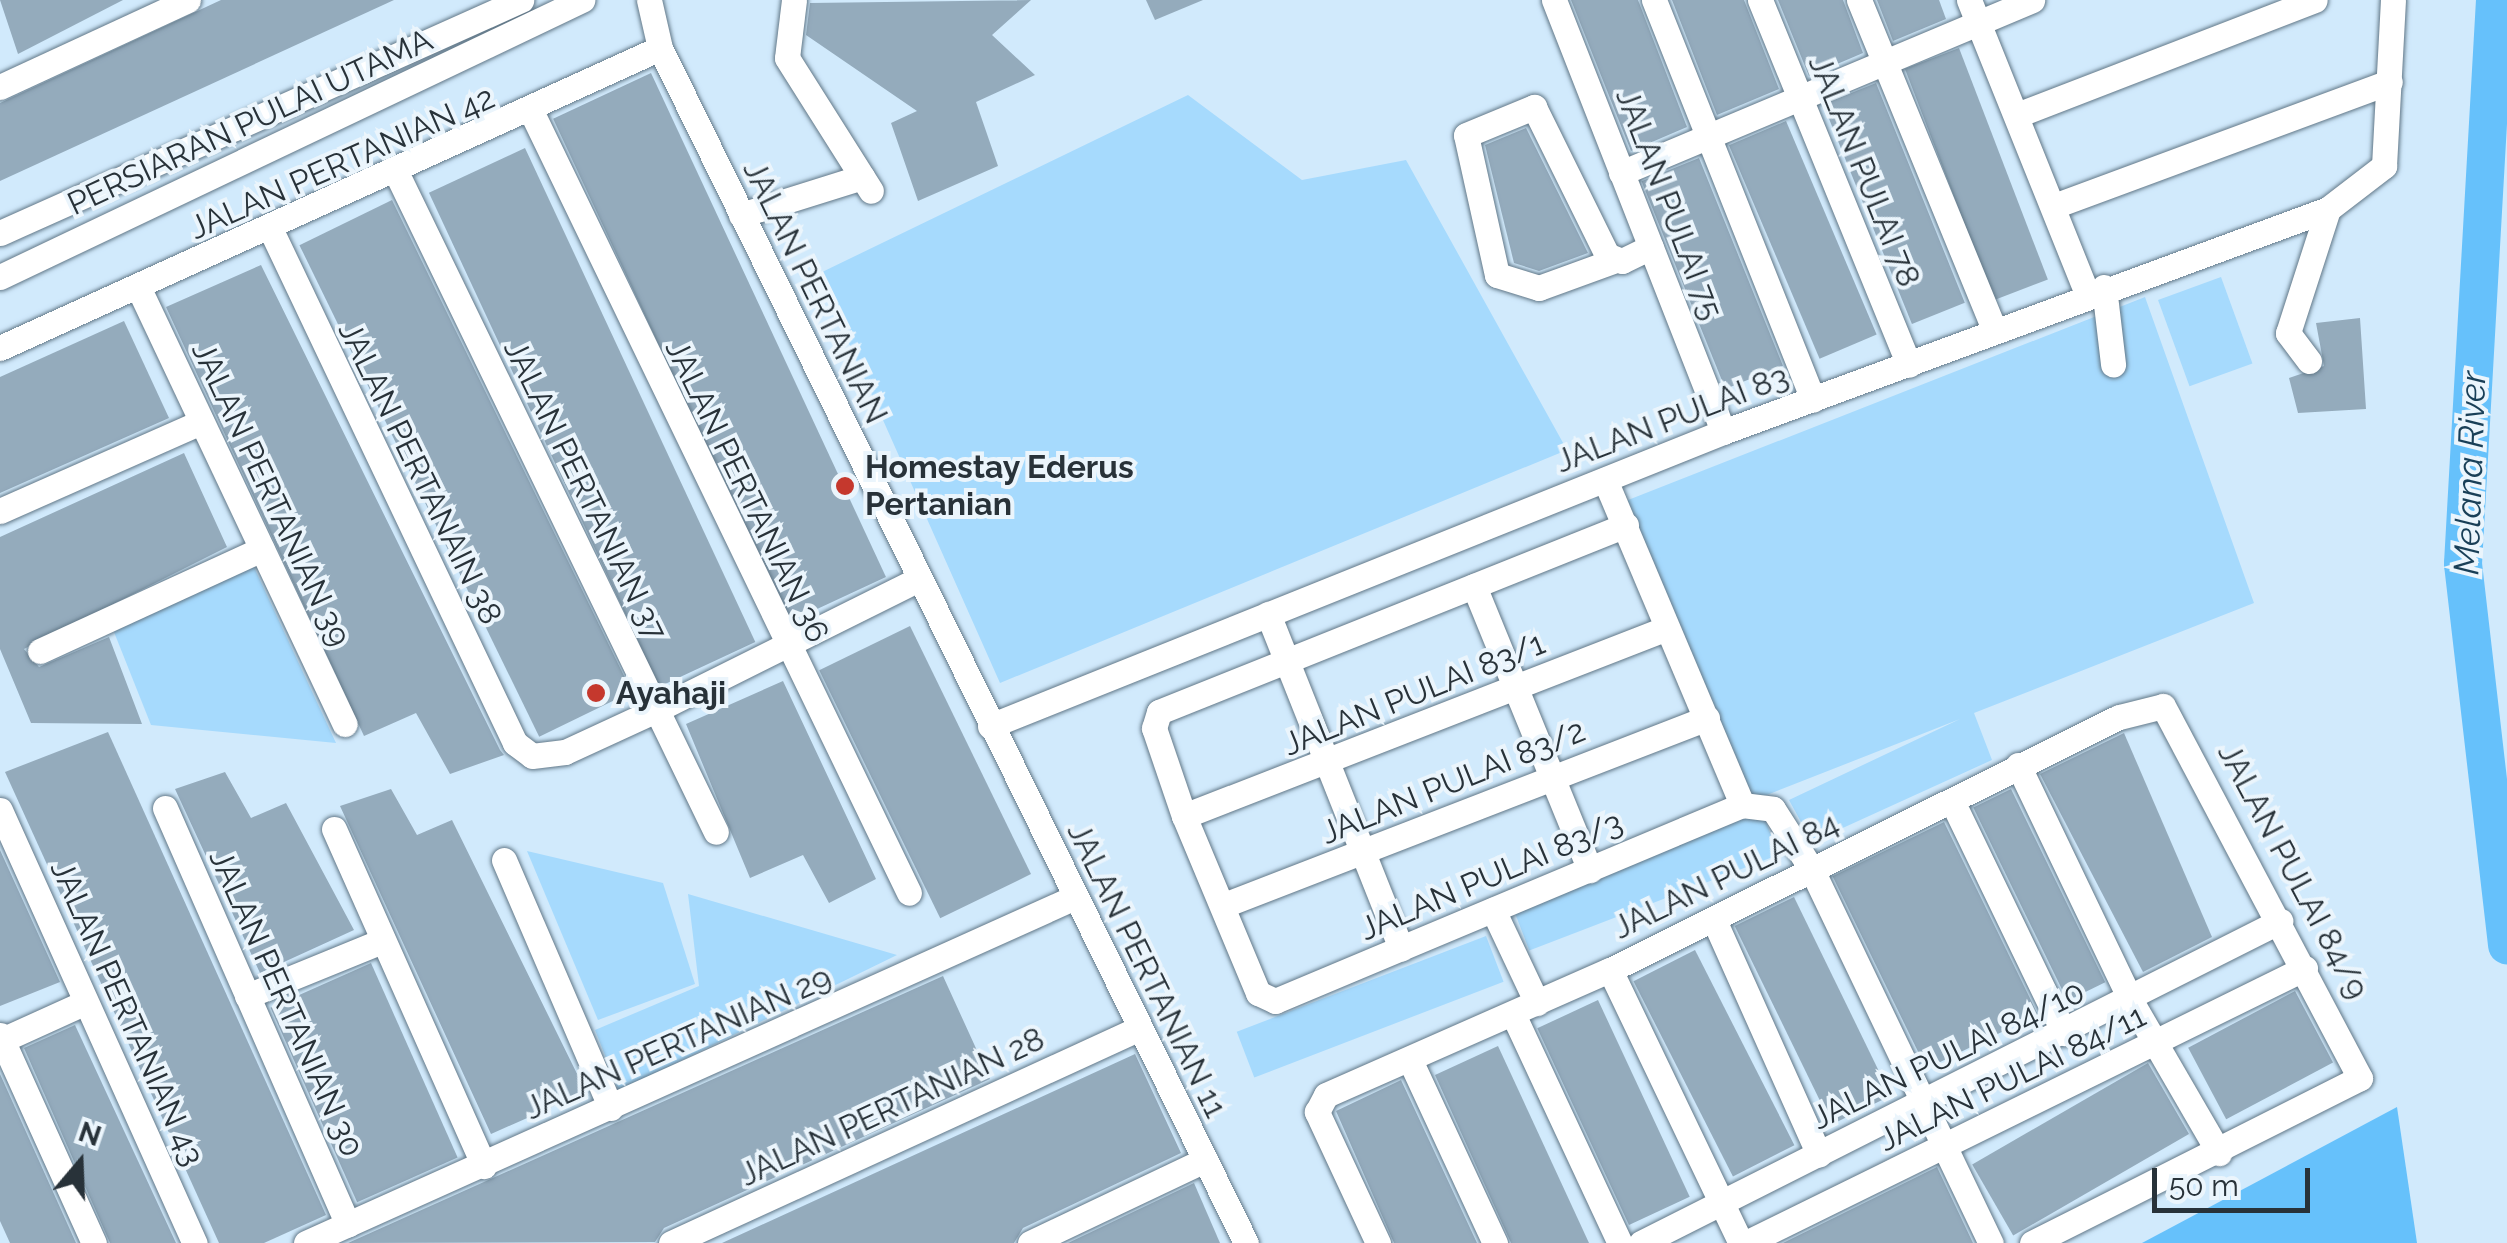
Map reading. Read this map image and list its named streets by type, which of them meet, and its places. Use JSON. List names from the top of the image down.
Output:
{
  "streets": {
    "street": [
      "PERSIARAN PULAI UTAMA",
      "JALAN PERTANIAN 42",
      "JALAN PULAI 78",
      "JALAN PULAI 75",
      "JALAN PERTANIAN",
      "JALAN PULAI 83",
      "JALAN PERTANAIN 38",
      "JALAN PERTANIAN 37",
      "JALAN PERTANIAN 36",
      "JALAN PERTANIAN 39",
      "JALAN PULAI 83/1",
      "JALAN PULAI 83/2",
      "JALAN PULAI 84/9",
      "JALAN PULAI 83/3",
      "JALAN PULAI 84",
      "JALAN PERTANIAN 11",
      "JALAN PERTANIAN 30",
      "JALAN PERTANIAN 43",
      "JALAN PERTANIAN 29",
      "JALAN PULAI 84/10",
      "JALAN PULAI 84/11",
      "JALAN PERTANIAN 28"
    ]
  },
  "crossings": [
    ["JALAN PERTANIAN 42", "JALAN PERTANIAN"],
    ["JALAN PERTANIAN 42", "JALAN PERTANAIN 38"],
    ["JALAN PERTANIAN 42", "JALAN PERTANIAN 37"],
    ["JALAN PERTANIAN 42", "JALAN PERTANIAN 36"],
    ["JALAN PERTANIAN 42", "JALAN PERTANIAN 39"],
    ["JALAN PULAI 78", "JALAN PULAI 83"],
    ["JALAN PULAI 75", "JALAN PULAI 83"],
    ["JALAN PERTANIAN", "JALAN PULAI 83"],
    ["JALAN PERTANIAN", "JALAN PERTANIAN 11"],
    ["JALAN PULAI 83", "JALAN PERTANIAN 11"],
    ["JALAN PERTANAIN 38", "JALAN PERTANIAN 37"],
    ["JALAN PULAI 83/2", "JALAN PULAI 83/3"],
    ["JALAN PULAI 84/9", "JALAN PULAI 84"],
    ["JALAN PULAI 84/9", "JALAN PULAI 84/10"],
    ["JALAN PULAI 84/9", "JALAN PULAI 84/11"],
    ["JALAN PERTANIAN 11", "JALAN PERTANIAN 29"],
    ["JALAN PERTANIAN 11", "JALAN PERTANIAN 28"],
    ["JALAN PERTANIAN 30", "JALAN PERTANIAN 29"]
  ],
  "water": ["Melana River"],
  "places": ["Homestay Ederus Pertanian", "Ayahaji"],
  "scale_bar": "50 m",
  "north": "top"
}
